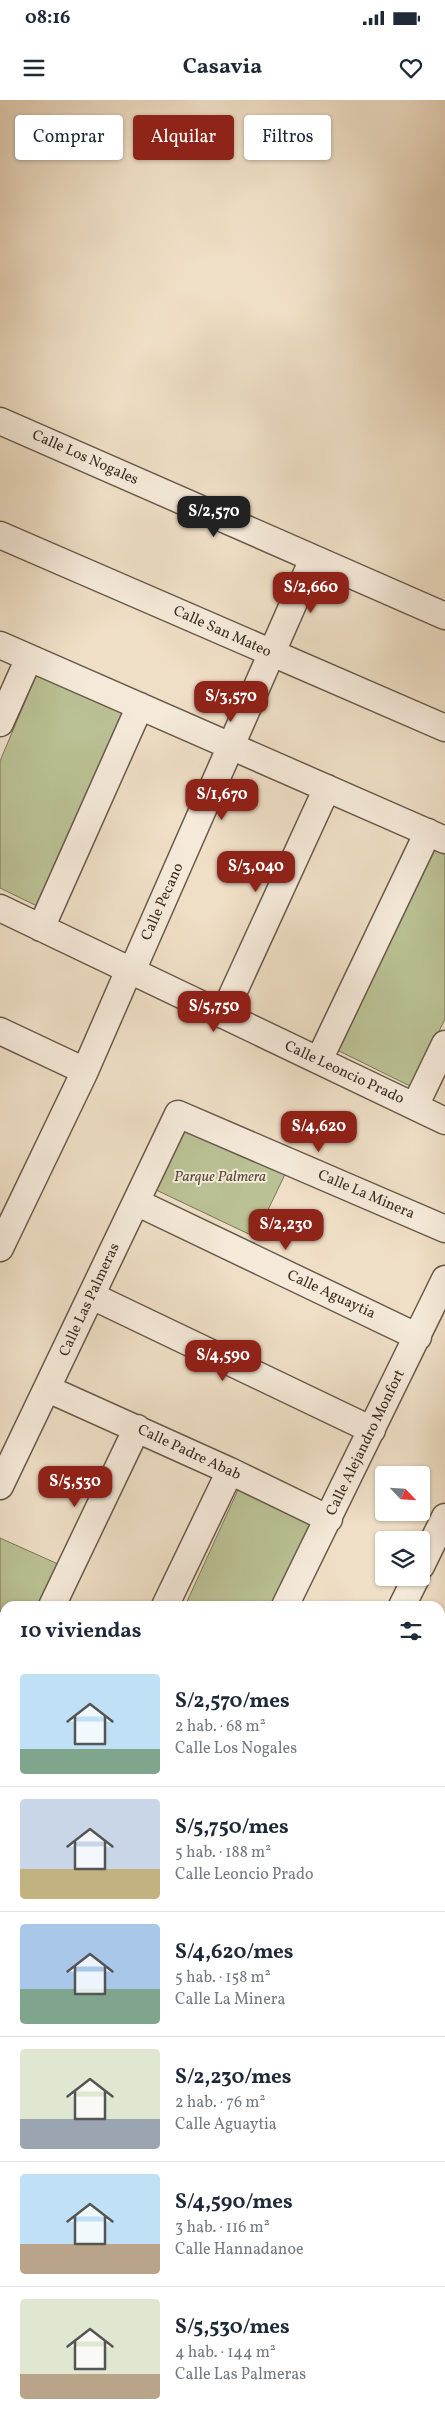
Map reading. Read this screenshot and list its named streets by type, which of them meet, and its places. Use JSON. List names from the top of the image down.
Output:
{
  "streets": {
    "street": [
      "Calle Los Nogales",
      "Calle San Mateo",
      "Calle Pecano",
      "Calle Leoncio Prado",
      "Calle La Minera",
      "Calle Aguaytia",
      "Calle Las Palmeras",
      "Calle Alejandro Monfort",
      "Calle Padre Abab"
    ]
  },
  "crossings": [
    ["Calle Los Nogales", "Calle Pecano"],
    ["Calle San Mateo", "Calle Pecano"],
    ["Calle Pecano", "Calle Leoncio Prado"],
    ["Calle La Minera", "Calle Las Palmeras"],
    ["Calle Aguaytia", "Calle Las Palmeras"],
    ["Calle Aguaytia", "Calle Alejandro Monfort"],
    ["Calle Las Palmeras", "Calle Padre Abab"],
    ["Calle Alejandro Monfort", "Calle Padre Abab"]
  ],
  "parks": ["Parque Palmera"],
  "north": "bottom right",
  "page": {
    "status": "08:16",
    "header": "Casavia",
    "chip": ["Comprar", "Alquilar", "Filtros"],
    "price": [
      "S/2,570",
      "S/2,660",
      "S/3,570",
      "S/1,670",
      "S/3,040",
      "S/5,750",
      "S/4,620",
      "S/2,230",
      "S/4,590",
      "S/5,530"
    ],
    "heading": "10 viviendas",
    "list": [
      {
        "name": "S/2,570/mes",
        "note": "2 hab. · 68 m² · Calle Los Nogales"
      },
      {
        "name": "S/5,750/mes",
        "note": "5 hab. · 188 m² · Calle Leoncio Prado"
      },
      {
        "name": "S/4,620/mes",
        "note": "5 hab. · 158 m² · Calle La Minera"
      },
      {
        "name": "S/2,230/mes",
        "note": "2 hab. · 76 m² · Calle Aguaytia"
      },
      {
        "name": "S/4,590/mes",
        "note": "3 hab. · 116 m² · Calle Hannadanoe"
      },
      {
        "name": "S/5,530/mes",
        "note": "4 hab. · 144 m² · Calle Las Palmeras"
      }
    ]
  }
}
